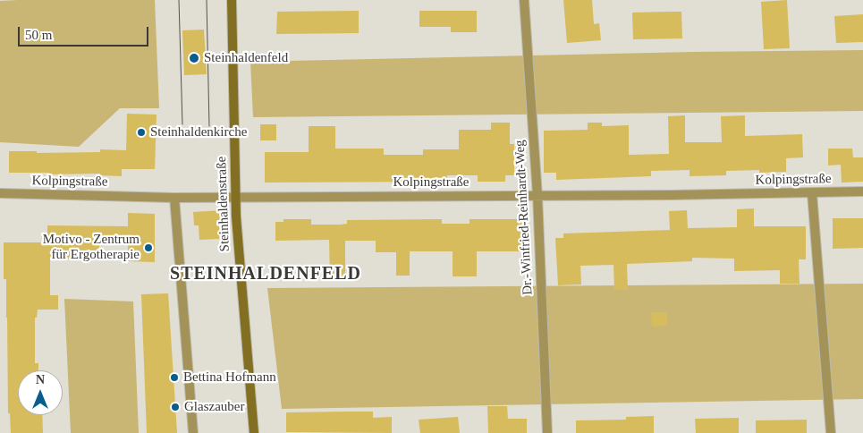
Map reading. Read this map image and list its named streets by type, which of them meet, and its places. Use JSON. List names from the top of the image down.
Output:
{
  "streets": {
    "street": ["Kolpingstraße", "Steinhaldenstraße", "Dr.-Winfried-Reinhardt-Weg"]
  },
  "crossings": [
    ["Kolpingstraße", "Steinhaldenstraße"],
    ["Kolpingstraße", "Dr.-Winfried-Reinhardt-Weg"]
  ],
  "districts": ["STEINHALDENFELD"],
  "places": [
    "Steinhaldenfeld",
    "Steinhaldenkirche",
    "Motivo - Zentrum für Ergotherapie",
    "Bettina Hofmann",
    "Glaszauber"
  ],
  "scale_bar": "50 m",
  "north": "top"
}
